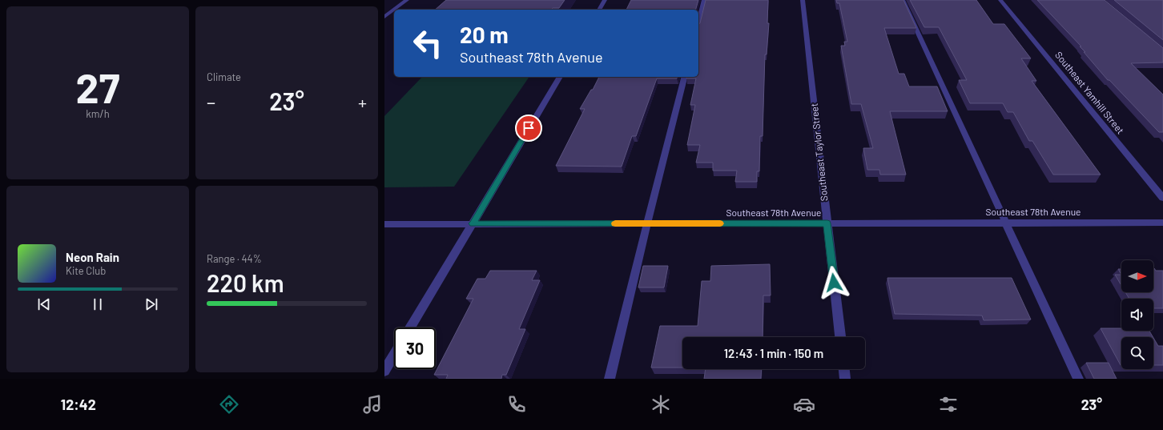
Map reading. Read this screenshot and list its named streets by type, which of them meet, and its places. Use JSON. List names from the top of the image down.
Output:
{
  "streets": {
    "street": ["Southeast Yamhill Street", "Southeast Taylor Street", "Southeast 78th Avenue"]
  },
  "crossings": [
    ["Southeast Taylor Street", "Southeast 78th Avenue"]
  ],
  "north": "right",
  "page": {
    "tile": [
      ["27", "km/h"],
      "Climate",
      ["Range · 44%", "220 km"]
    ],
    "turn": ["20 m", "Southeast 78th Avenue"],
    "heat": ["−", "23°", "+"],
    "song": ["Neon Rain", "Kite Club"],
    "limit": "30",
    "trip": "12:43 · 1 min · 150 m",
    "tabs": ["12:42", "23°"]
  }
}
